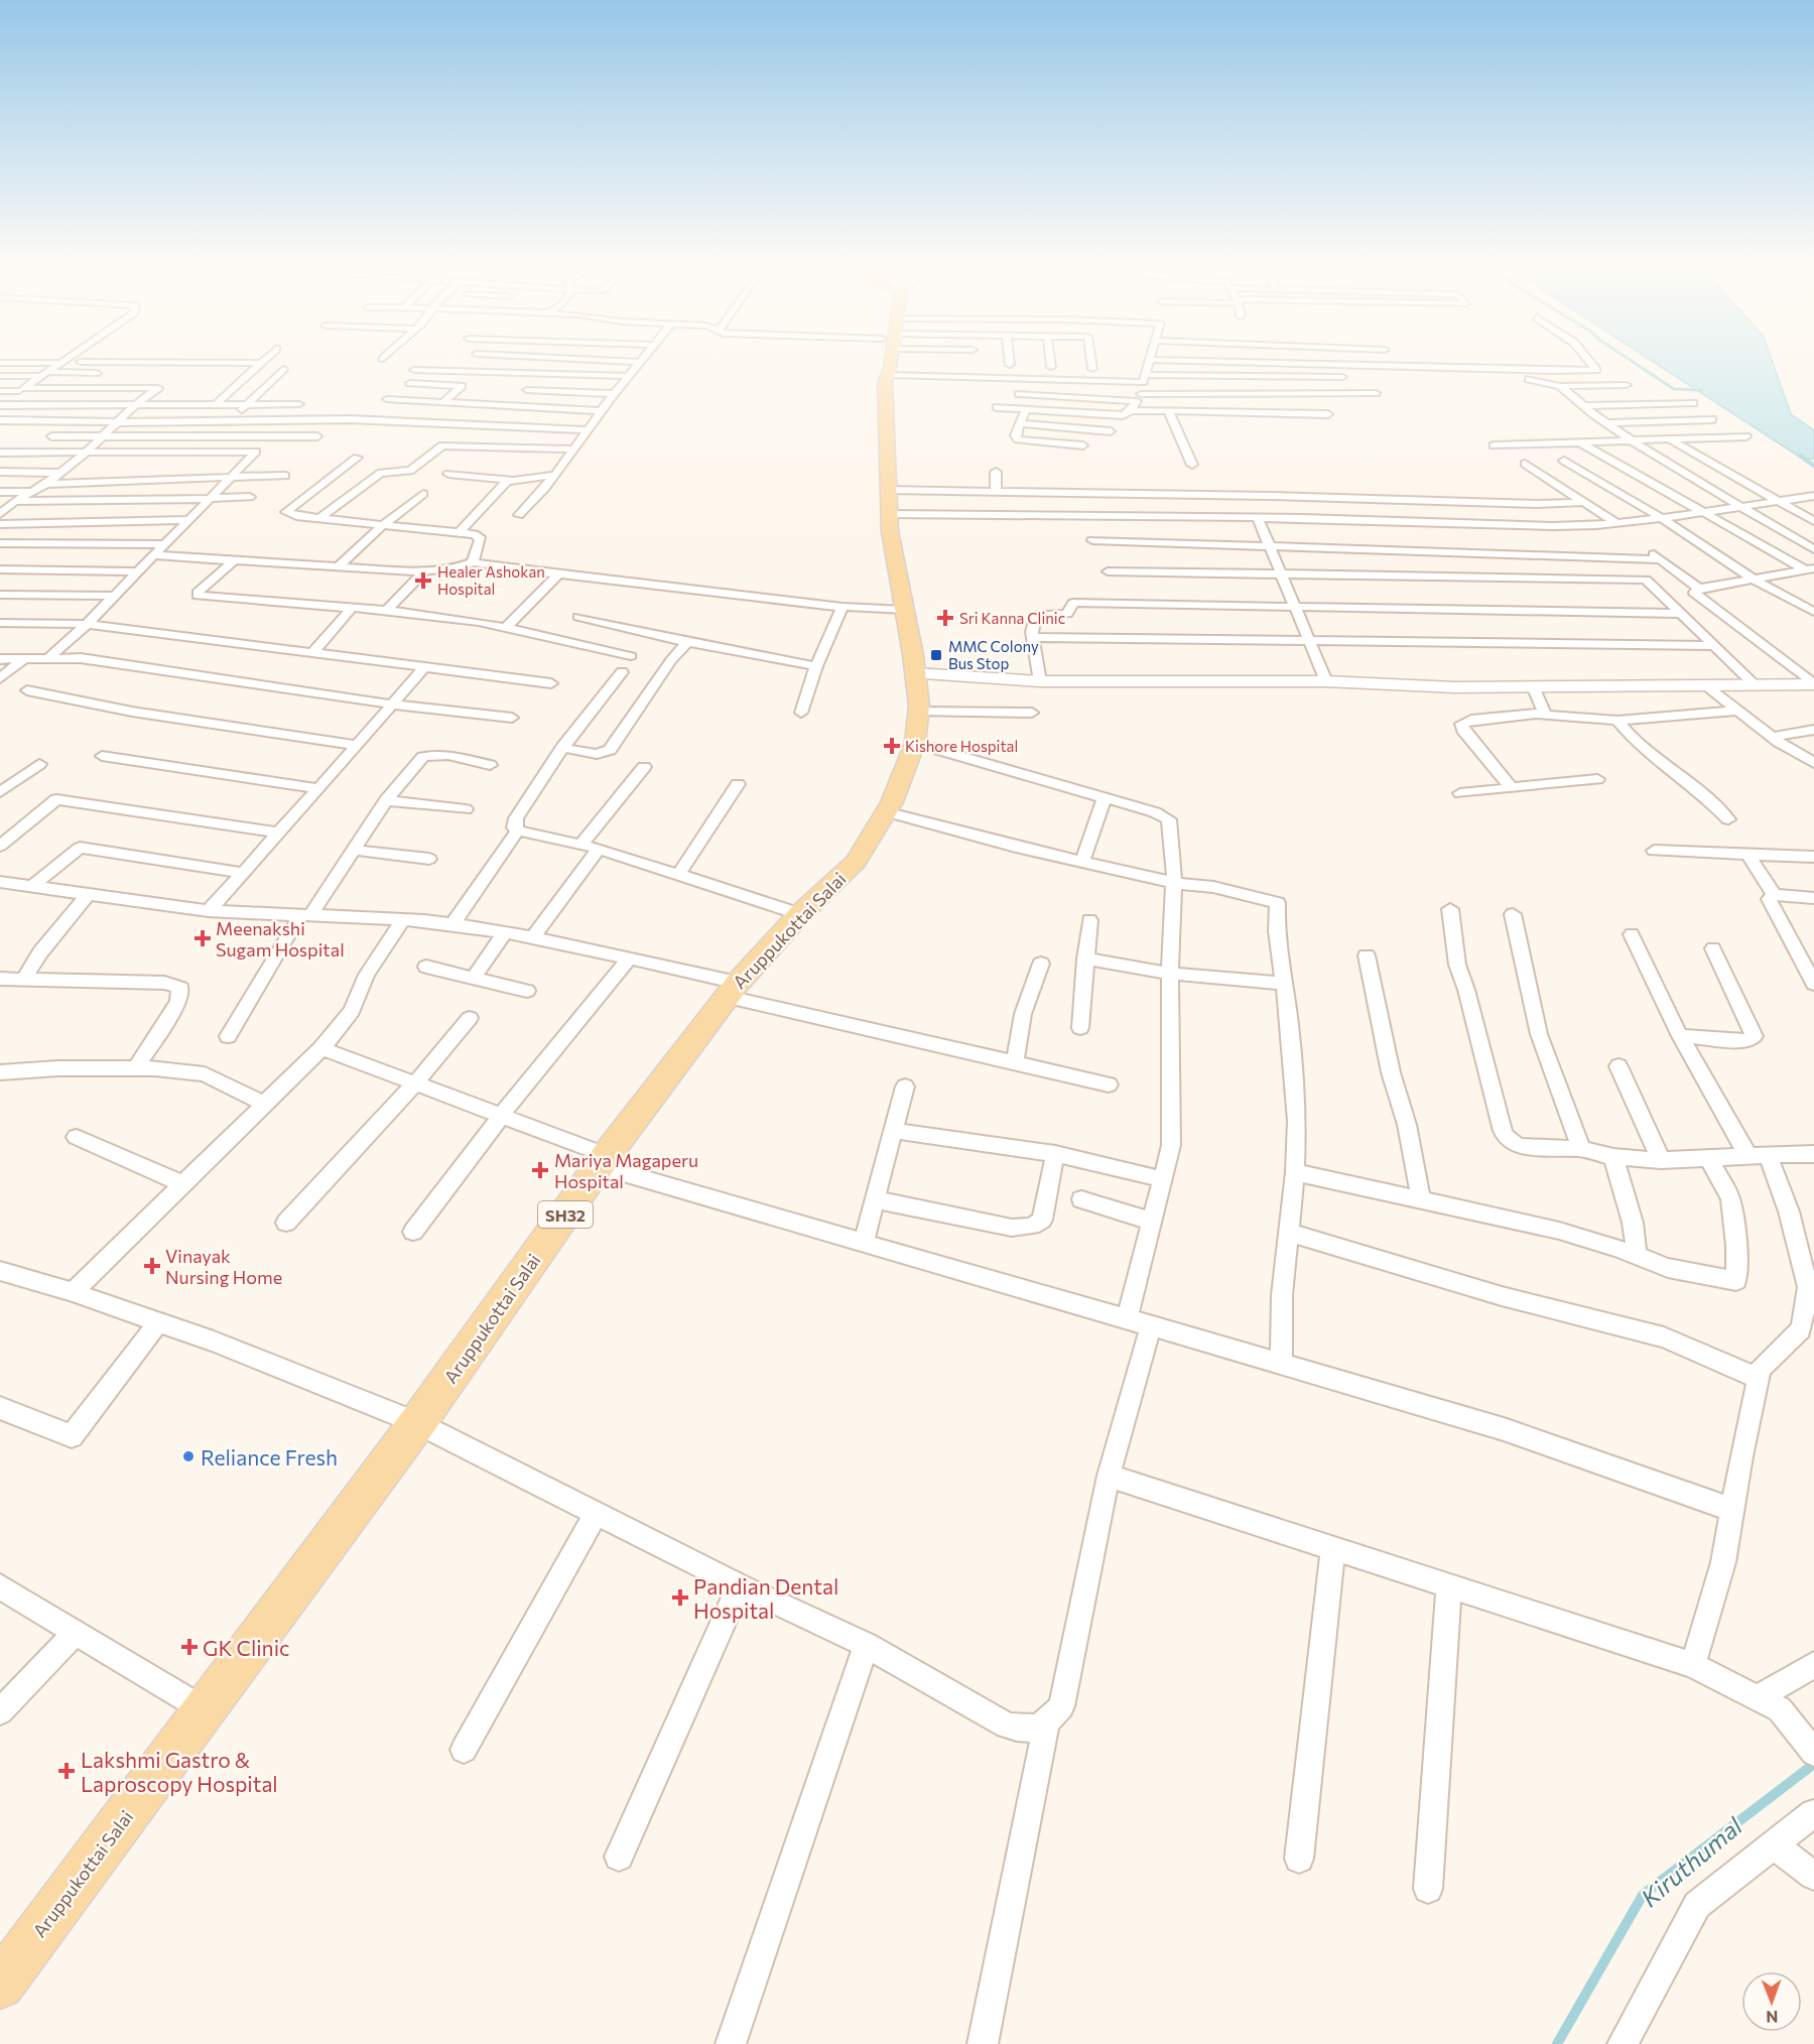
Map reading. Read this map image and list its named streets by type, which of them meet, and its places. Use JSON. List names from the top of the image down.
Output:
{
  "streets": {
    "main road": ["Aruppukottai Salai", "SH32"]
  },
  "water": ["Kiruthumal"],
  "places": {
    "health": [
      "Healer Ashokan Hospital",
      "Sri Kanna Clinic",
      "Kishore Hospital",
      "Meenakshi Sugam Hospital",
      "Mariya Magaperu Hospital",
      "Vinayak Nursing Home",
      "Pandian Dental Hospital",
      "GK Clinic",
      "Lakshmi Gastro & Laproscopy Hospital"
    ],
    "transit": ["MMC Colony Bus Stop"],
    "other": ["Reliance Fresh"]
  },
  "north": "bottom"
}
